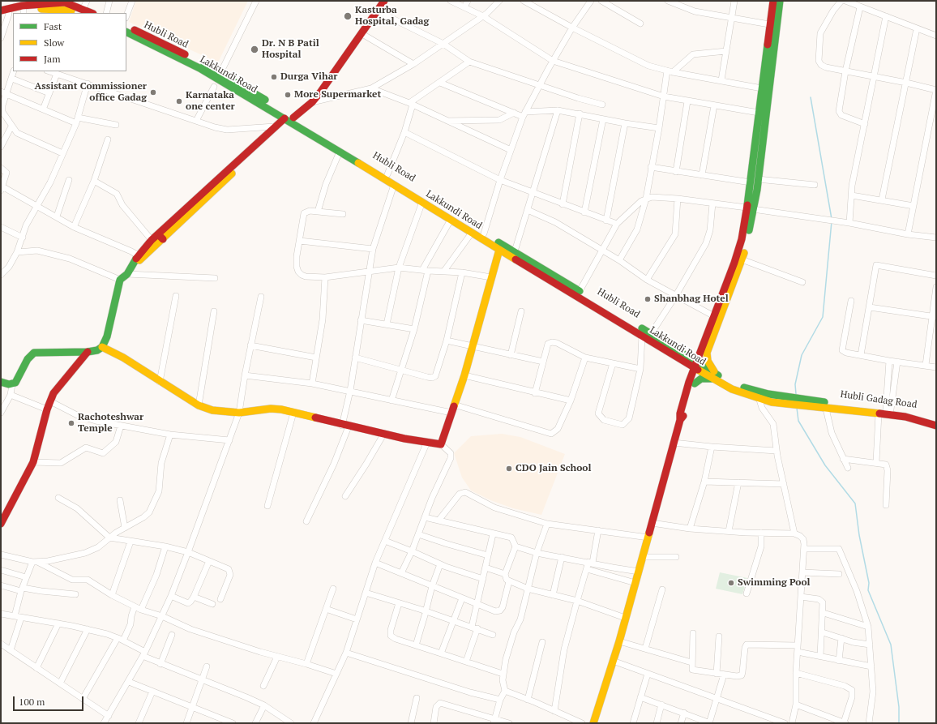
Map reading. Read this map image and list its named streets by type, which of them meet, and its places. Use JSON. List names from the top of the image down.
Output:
{
  "streets": {
    "main road": ["Hubli Road", "Lakkundi Road", "Hubli Gadag Road"]
  },
  "crossings": [
    ["Hubli Road", "Lakkundi Road"],
    ["Hubli Road", "Hubli Gadag Road"]
  ],
  "places": [
    "Kasturba Hospital, Gadag",
    "Dr. N B Patil Hospital",
    "Durga Vihar",
    "Assistant Commissioner office Gadag",
    "More Supermarket",
    "Karnataka one center",
    "Shanbhag Hotel",
    "Rachoteshwar Temple",
    "CDO Jain School",
    "Swimming Pool"
  ],
  "legend": ["Fast", "Slow", "Jam"],
  "scale_bar": "100 m"
}
